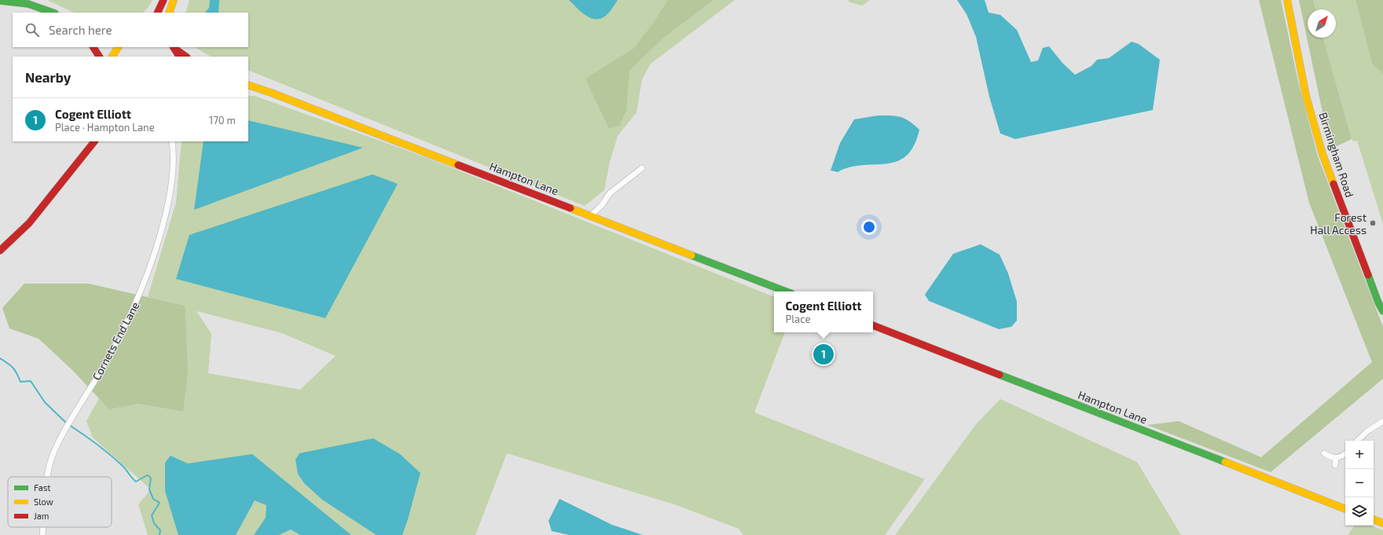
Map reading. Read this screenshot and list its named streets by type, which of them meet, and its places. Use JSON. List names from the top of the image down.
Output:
{
  "streets": {
    "main road": ["Birmingham Road", "Hampton Lane"],
    "street": ["Cornets End Lane"]
  },
  "places": ["Forest Hall Access"],
  "legend": ["Fast", "Slow", "Jam"],
  "north": "top right",
  "page": {
    "search": "Search here",
    "heading": "Nearby",
    "list": [
      {
        "mark": "1",
        "name": "Cogent Elliott",
        "note": "Place · Hampton Lane",
        "value": "170 m"
      }
    ],
    "popup": ["Cogent Elliott", "Place"],
    "pins": "1",
    "map_buttons": ["+", "−"]
  }
}
